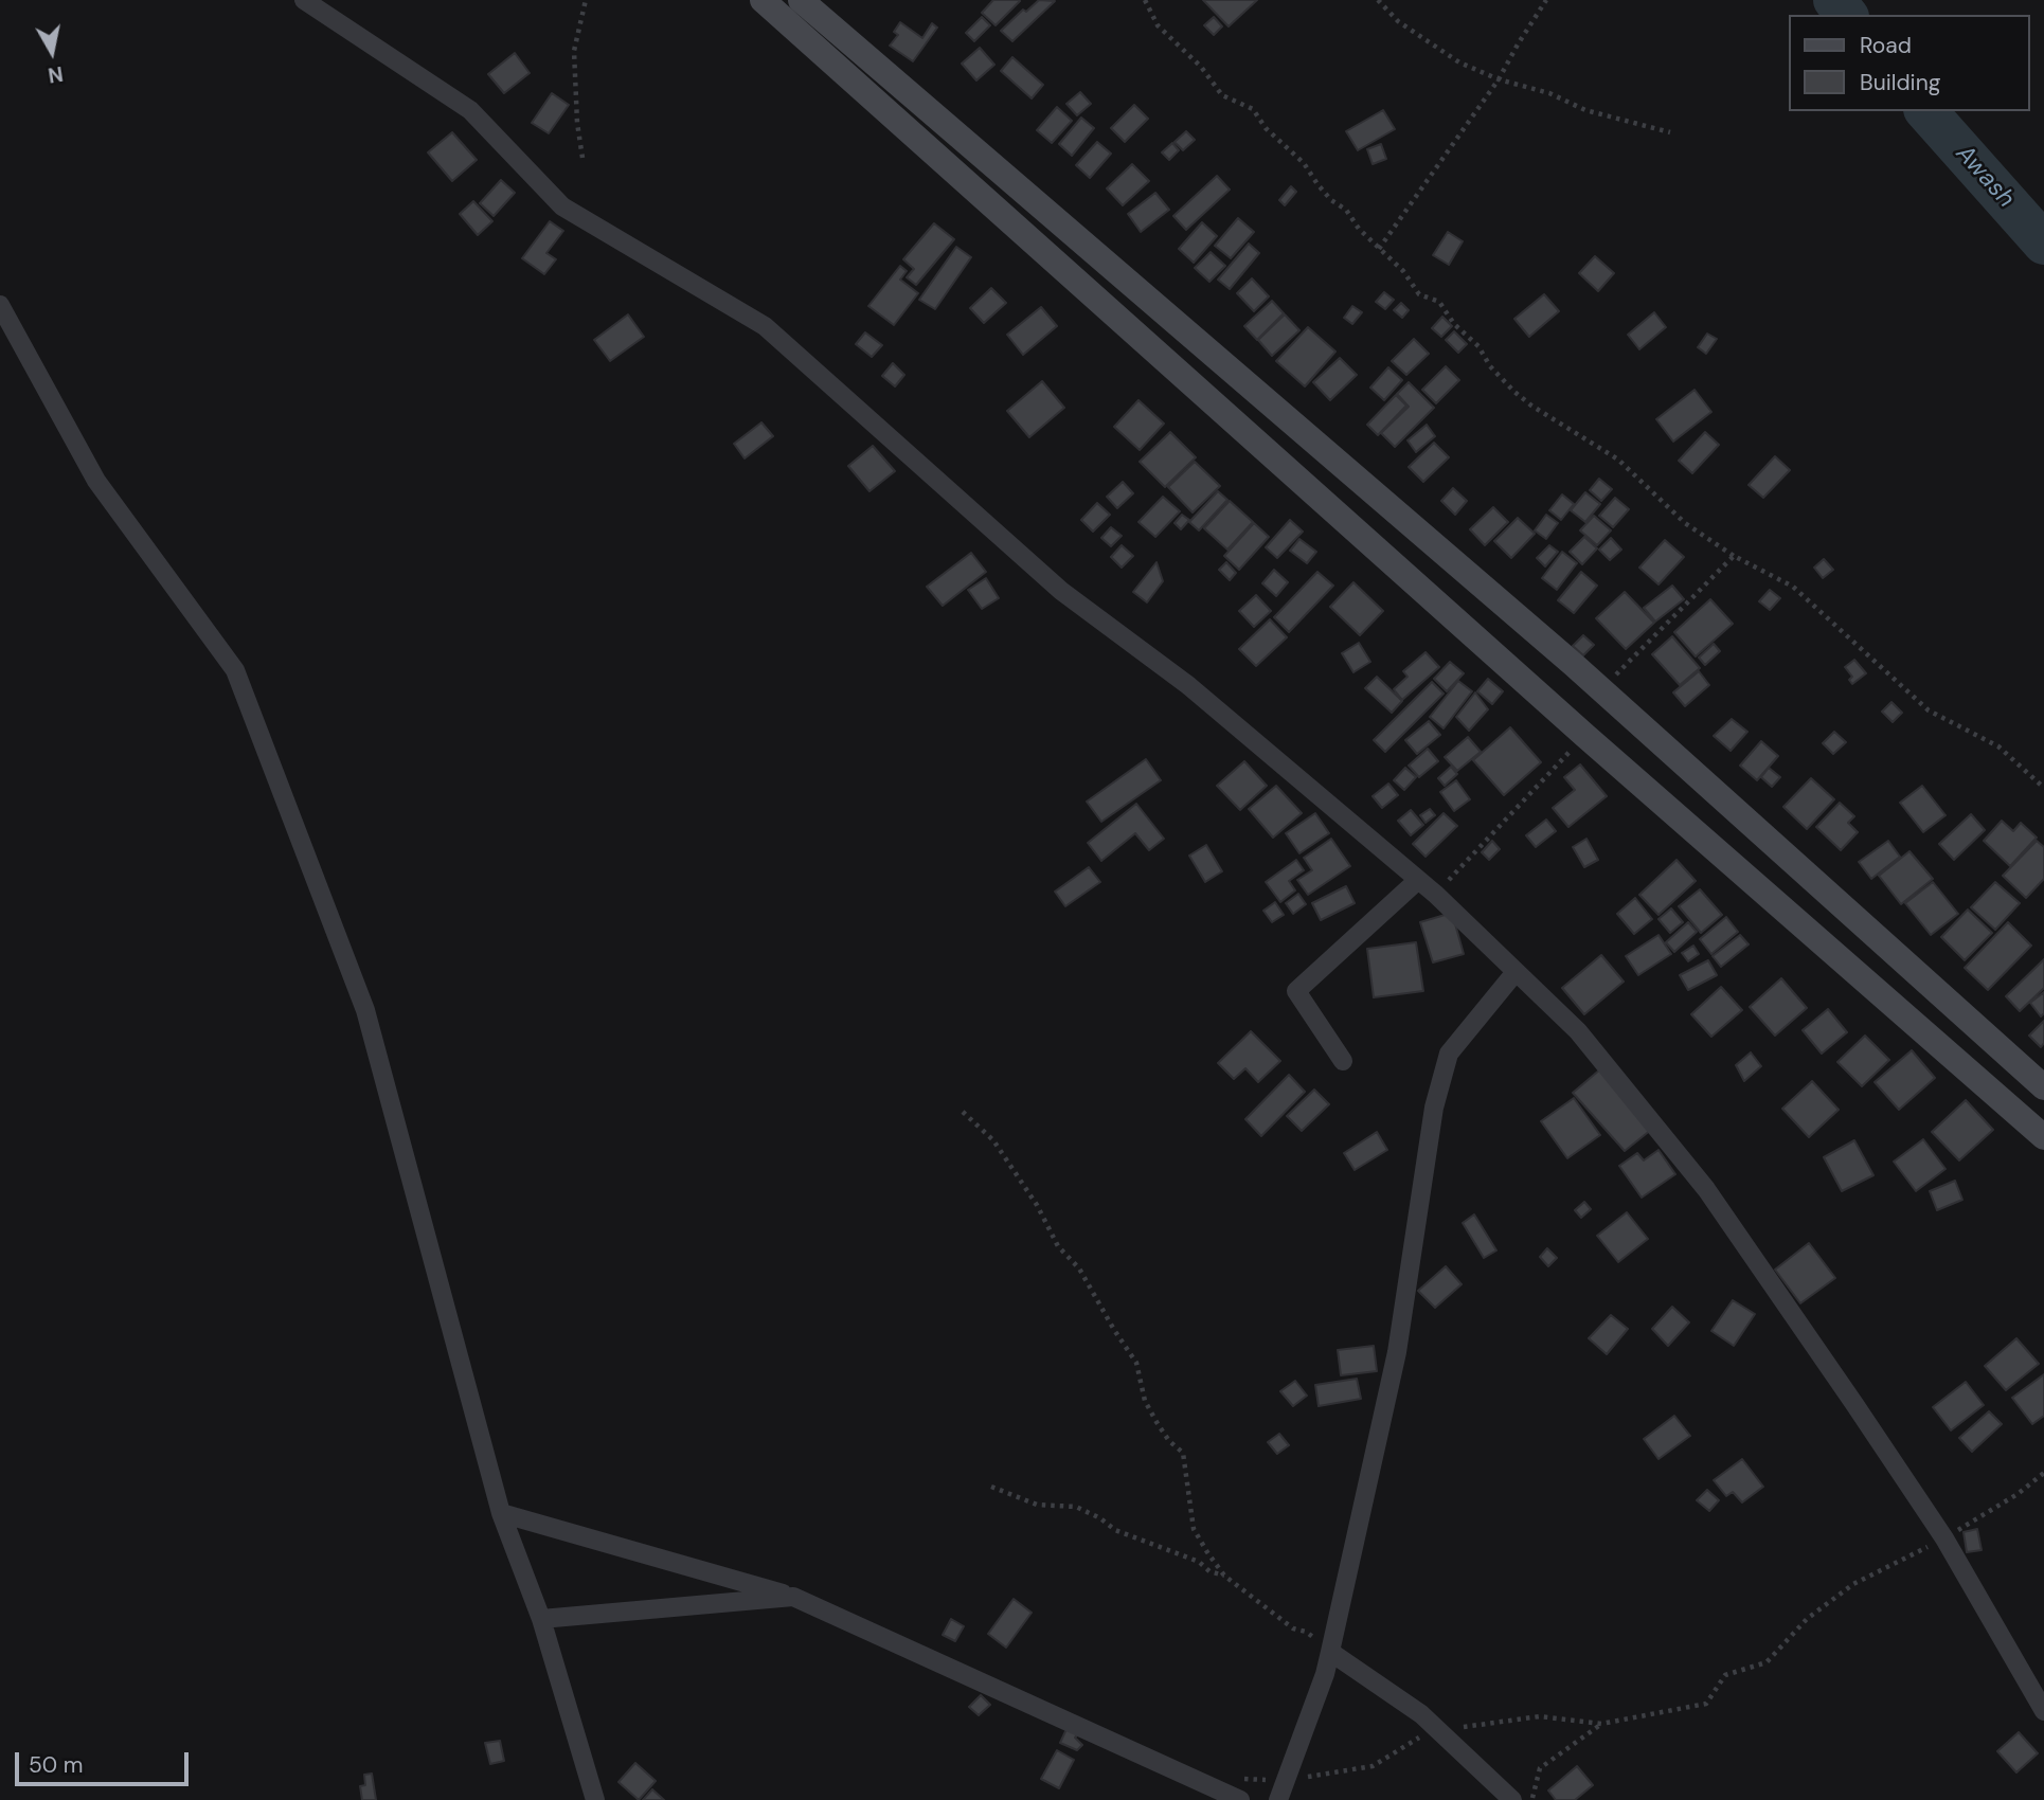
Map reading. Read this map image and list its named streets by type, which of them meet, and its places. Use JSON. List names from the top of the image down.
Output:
{
  "water": ["Awash"],
  "legend": ["Road", "Building"],
  "scale_bar": "50 m",
  "north": "bottom"
}
